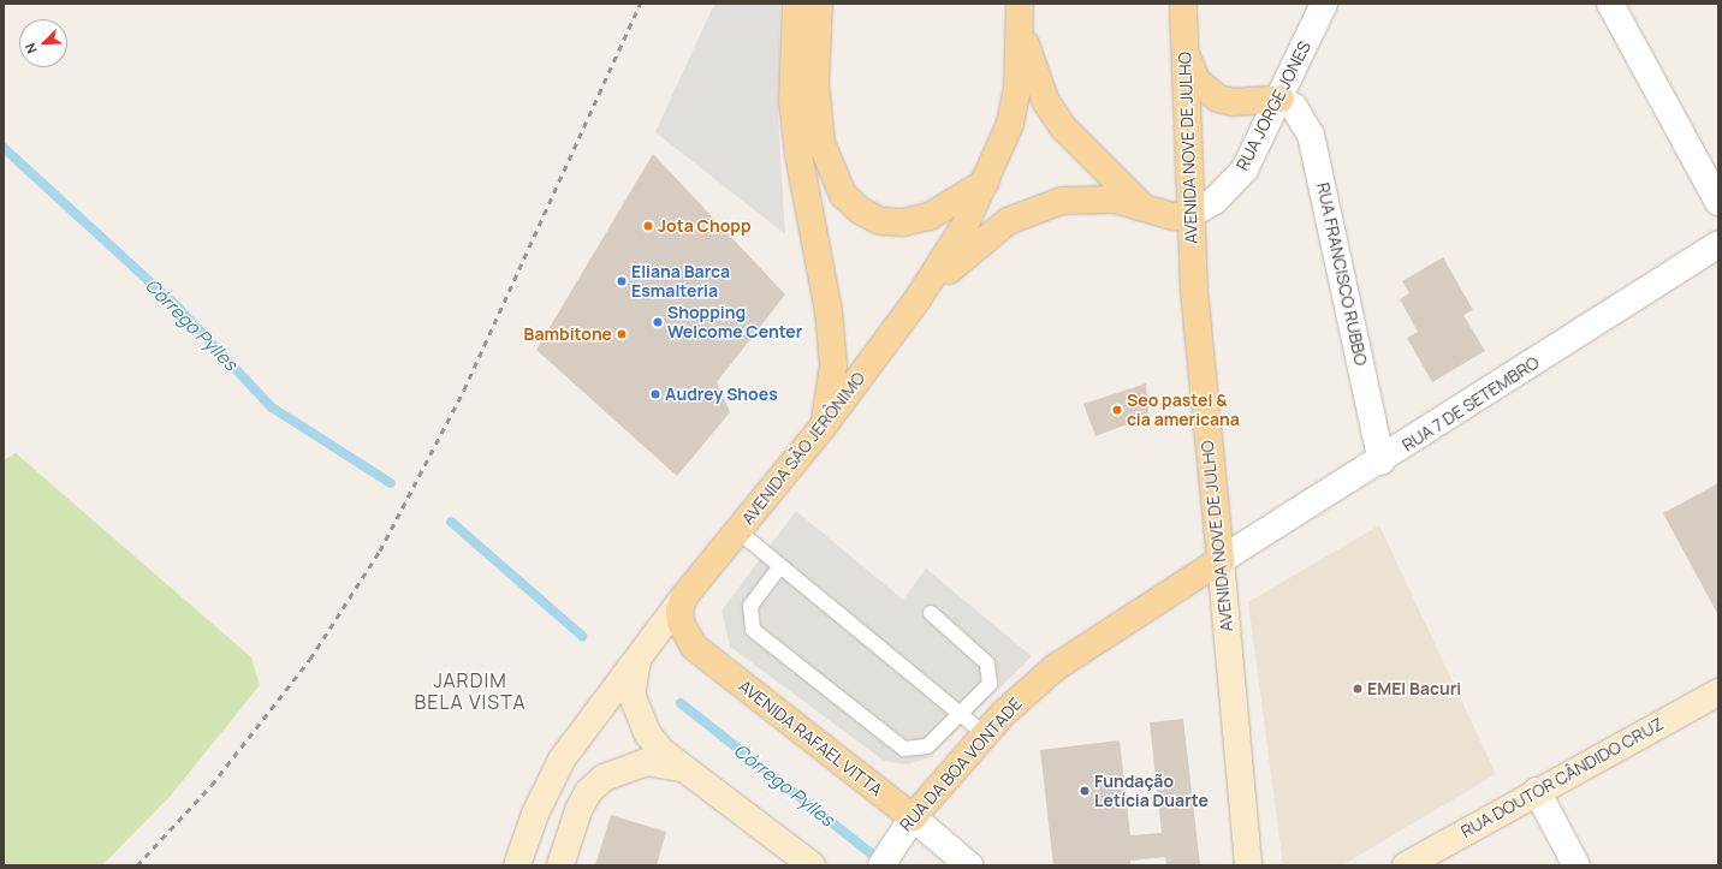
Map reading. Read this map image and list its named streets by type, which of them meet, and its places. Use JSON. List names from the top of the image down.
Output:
{
  "streets": {
    "main road": [
      "AVENIDA NOVE DE JULHO",
      "AVENIDA SÃO JERÔNIMO",
      "AVENIDA RAFAEL VITTA",
      "RUA DA BOA VONTADE",
      "RUA DOUTOR CÂNDIDO CRUZ"
    ],
    "street": ["RUA JORGE JONES", "RUA FRANCISCO RUBBO", "RUA 7 DE SETEMBRO"]
  },
  "crossings": [
    ["RUA JORGE JONES", "AVENIDA NOVE DE JULHO"],
    ["RUA JORGE JONES", "RUA FRANCISCO RUBBO"],
    ["AVENIDA NOVE DE JULHO", "RUA 7 DE SETEMBRO"],
    ["AVENIDA NOVE DE JULHO", "RUA DA BOA VONTADE"],
    ["RUA FRANCISCO RUBBO", "RUA 7 DE SETEMBRO"],
    ["RUA 7 DE SETEMBRO", "RUA DA BOA VONTADE"],
    ["AVENIDA SÃO JERÔNIMO", "AVENIDA RAFAEL VITTA"],
    ["AVENIDA RAFAEL VITTA", "RUA DA BOA VONTADE"]
  ],
  "districts": ["JARDIM BELA VISTA"],
  "water": ["Córrego Pylles"],
  "places": [
    "Jota Chopp",
    "Eliana Barca Esmalteria",
    "Shopping Welcome Center",
    "Bambitone",
    "Audrey Shoes",
    "Seo pastel & cia americana",
    "EMEI Bacuri",
    "Fundação Letícia Duarte"
  ],
  "north": "bottom left"
}
